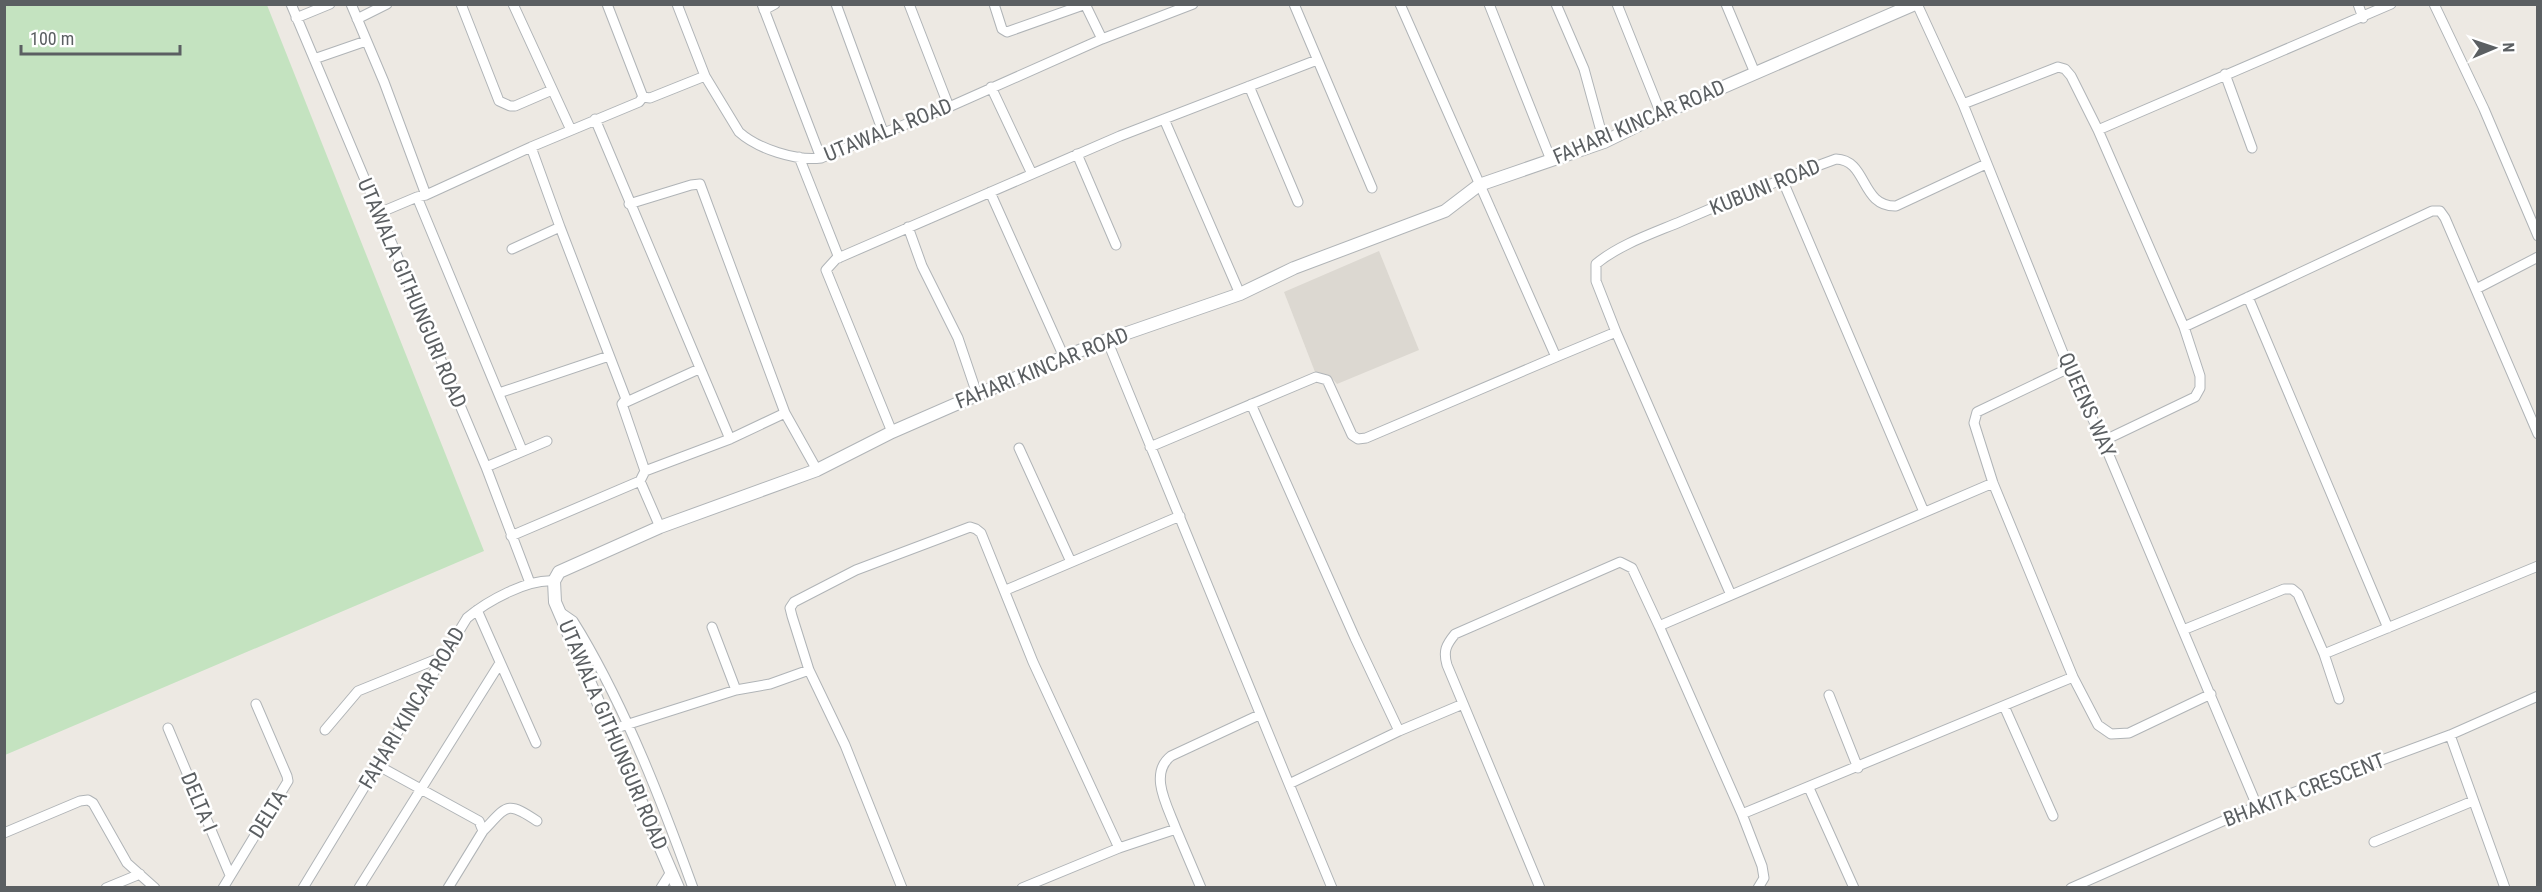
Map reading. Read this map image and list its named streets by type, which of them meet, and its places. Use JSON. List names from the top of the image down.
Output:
{
  "streets": {
    "street": [
      "FAHARI KINCAR ROAD",
      "UTAWALA ROAD",
      "KUBUNI ROAD",
      "UTAWALA GITHUNGURI ROAD",
      "QUEENS WAY",
      "BHAKITA CRESCENT",
      "DELTA I",
      "DELTA"
    ]
  },
  "crossings": [
    ["FAHARI KINCAR ROAD", "UTAWALA GITHUNGURI ROAD"],
    ["FAHARI KINCAR ROAD", "QUEENS WAY"],
    ["KUBUNI ROAD", "QUEENS WAY"],
    ["QUEENS WAY", "BHAKITA CRESCENT"],
    ["DELTA I", "DELTA"]
  ],
  "scale_bar": "100 m",
  "north": "right"
}
